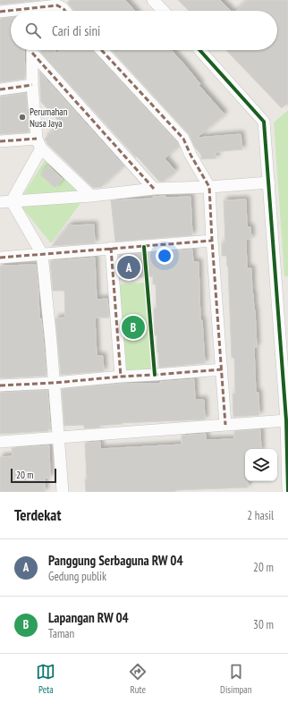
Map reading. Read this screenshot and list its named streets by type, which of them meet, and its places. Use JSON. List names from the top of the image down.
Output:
{
  "places": ["Perumahan Nusa Jaya"],
  "scale_bar": "20 m",
  "page": {
    "search": "Cari di sini",
    "pins": ["A", "B"],
    "scale": "20 m",
    "heading": ["Terdekat", "2 hasil"],
    "list": [
      {
        "mark": "A",
        "name": "Panggung Serbaguna RW 04",
        "note": "Gedung publik",
        "value": "20 m"
      },
      {
        "mark": "B",
        "name": "Lapangan RW 04",
        "note": "Taman",
        "value": "30 m"
      }
    ],
    "nav": ["Peta", "Rute", "Disimpan"]
  }
}
